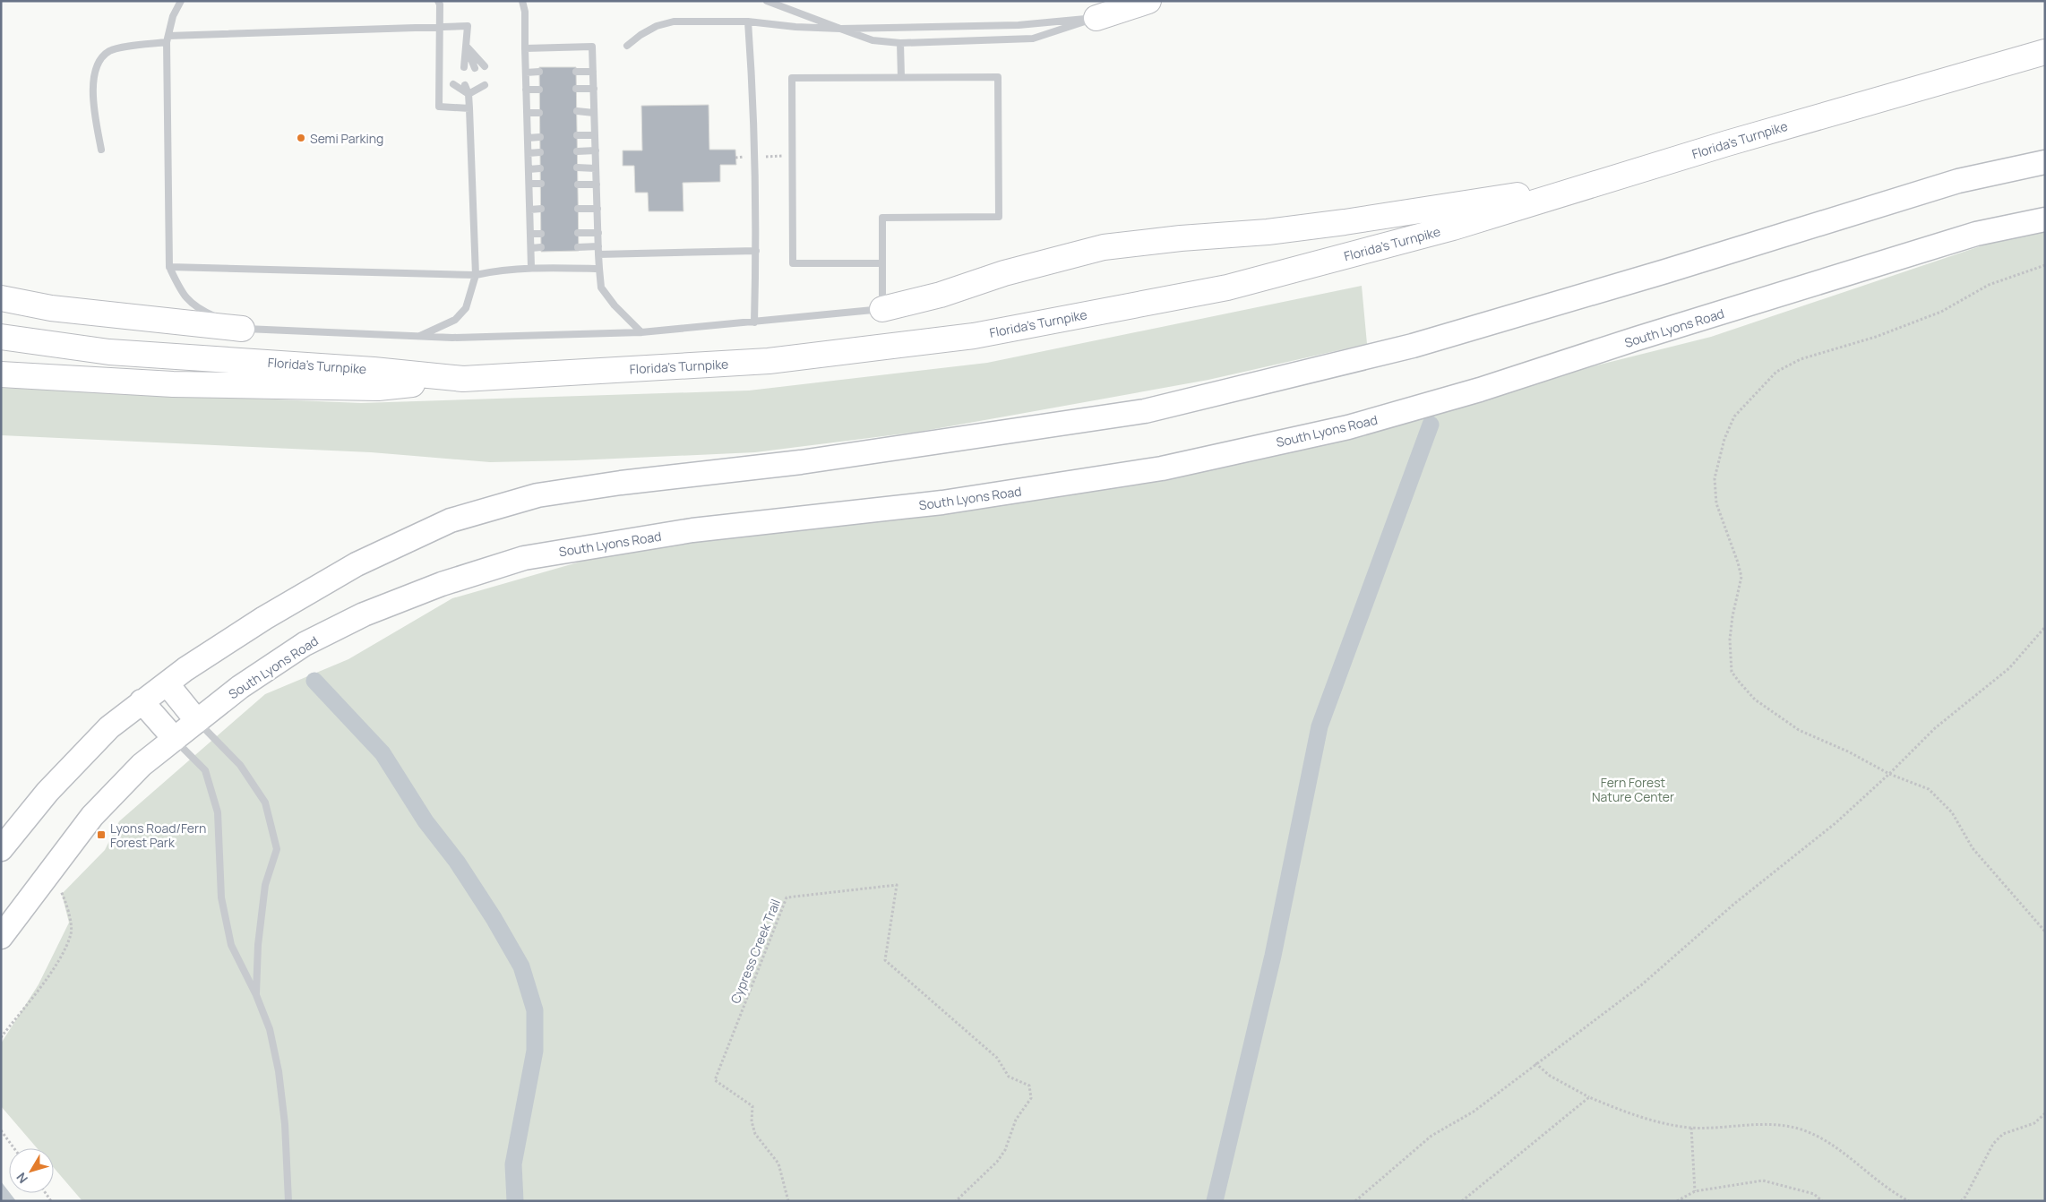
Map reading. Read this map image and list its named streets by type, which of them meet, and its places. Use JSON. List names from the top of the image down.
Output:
{
  "streets": {
    "highway": ["Florida's Turnpike"],
    "main road": ["South Lyons Road"],
    "path": ["Cypress Creek Trail"]
  },
  "parks": ["Fern Forest Nature Center"],
  "places": {
    "other": ["Semi Parking"],
    "transit": ["Lyons Road/Fern Forest Park"]
  },
  "north": "bottom left"
}
